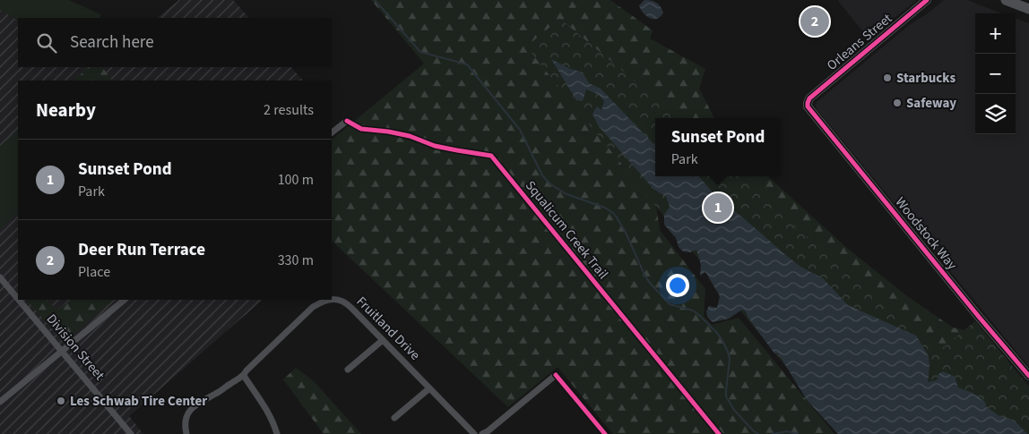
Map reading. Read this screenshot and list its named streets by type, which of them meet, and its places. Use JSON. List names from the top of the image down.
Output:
{
  "streets": {
    "main road": ["Orleans Street", "Woodstock Way"],
    "street": ["Fruitland Drive", "Division Street"],
    "cycle path": ["Squalicum Creek Trail"]
  },
  "crossings": [
    ["Orleans Street", "Woodstock Way"]
  ],
  "places": ["Starbucks", "Safeway", "Les Schwab Tire Center"],
  "page": {
    "pins": ["2", "1"],
    "map_buttons": ["+", "−"],
    "search": "Search here",
    "heading": ["Nearby", "2 results"],
    "popup": ["Sunset Pond", "Park"],
    "list": [
      {
        "mark": "1",
        "name": "Sunset Pond",
        "note": "Park",
        "value": "100 m"
      },
      {
        "mark": "2",
        "name": "Deer Run Terrace",
        "note": "Place",
        "value": "330 m"
      }
    ]
  }
}
